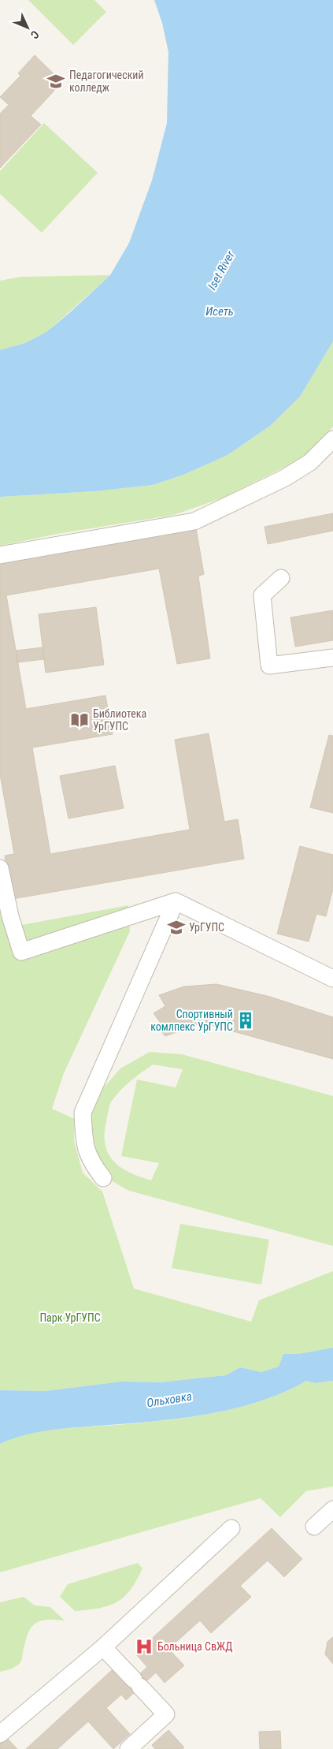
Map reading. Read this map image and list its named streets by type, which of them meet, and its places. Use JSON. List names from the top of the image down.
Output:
{
  "water": ["Iset River", "Исеть", "Ольховка"],
  "parks": ["Парк УрГУПС"],
  "places": {
    "school or university": ["Педагогический колледж", "УрГУПС"],
    "library": ["Библиотека УрГУПС"],
    "building": ["Спортивный комлпекс УрГУПС"],
    "hospital": ["Больница СвЖД"]
  },
  "north": "bottom right"
}
